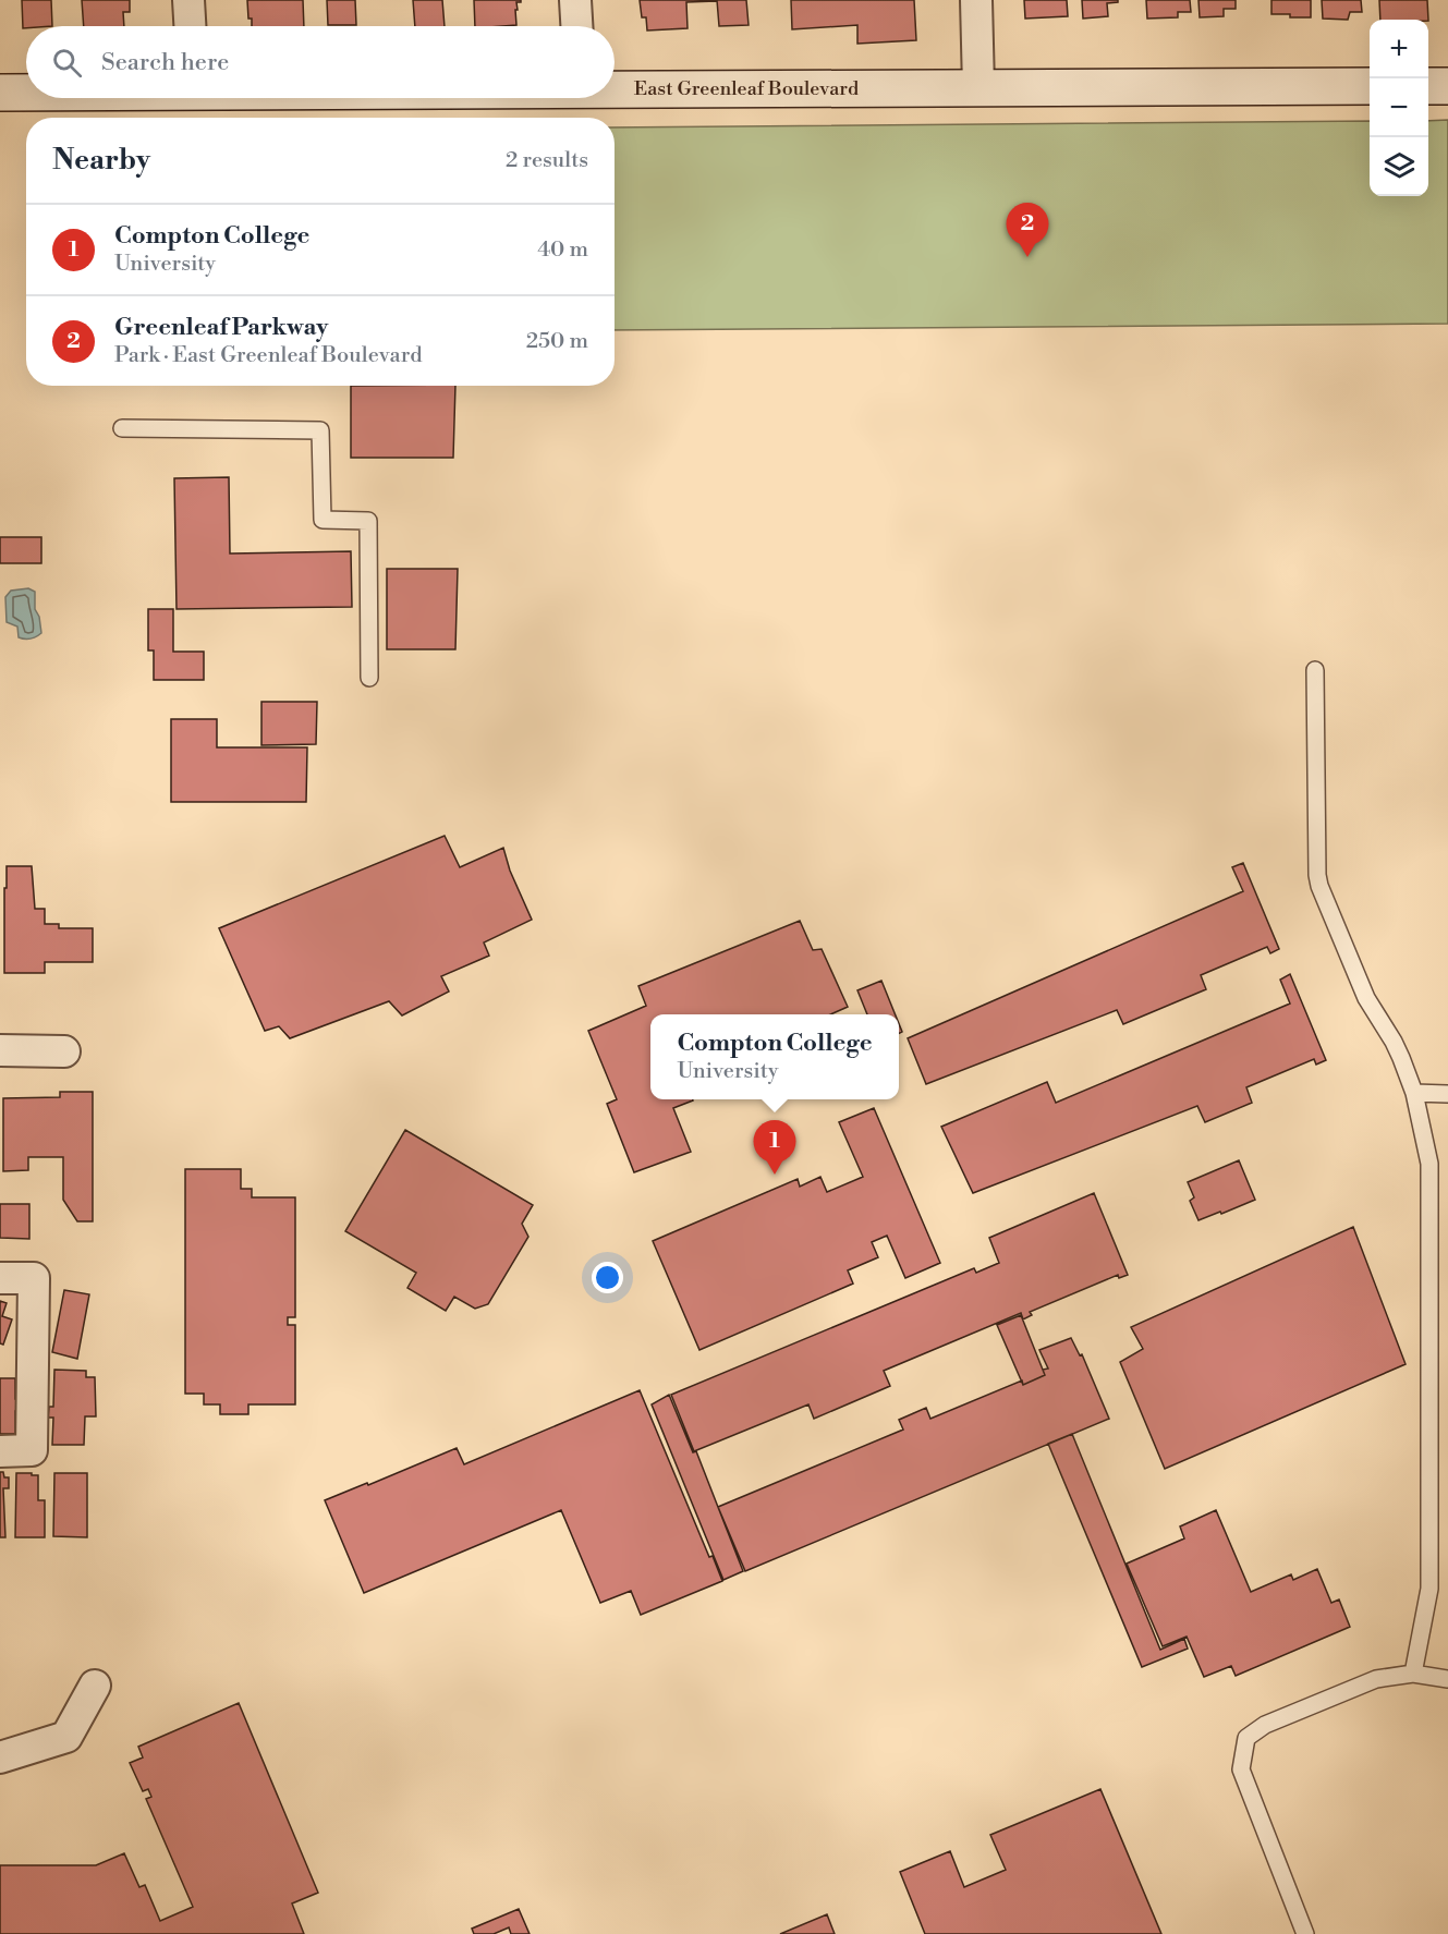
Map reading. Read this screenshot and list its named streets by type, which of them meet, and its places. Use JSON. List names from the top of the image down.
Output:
{
  "streets": {
    "street": ["East Greenleaf Boulevard"]
  },
  "page": {
    "map_buttons": ["+", "−"],
    "search": "Search here",
    "heading": ["Nearby", "2 results"],
    "pins": ["2", "1"],
    "list": [
      {
        "mark": "1",
        "name": "Compton College",
        "note": "University",
        "value": "40 m"
      },
      {
        "mark": "2",
        "name": "Greenleaf Parkway",
        "note": "Park · East Greenleaf Boulevard",
        "value": "250 m"
      }
    ],
    "popup": ["Compton College", "University"]
  }
}
